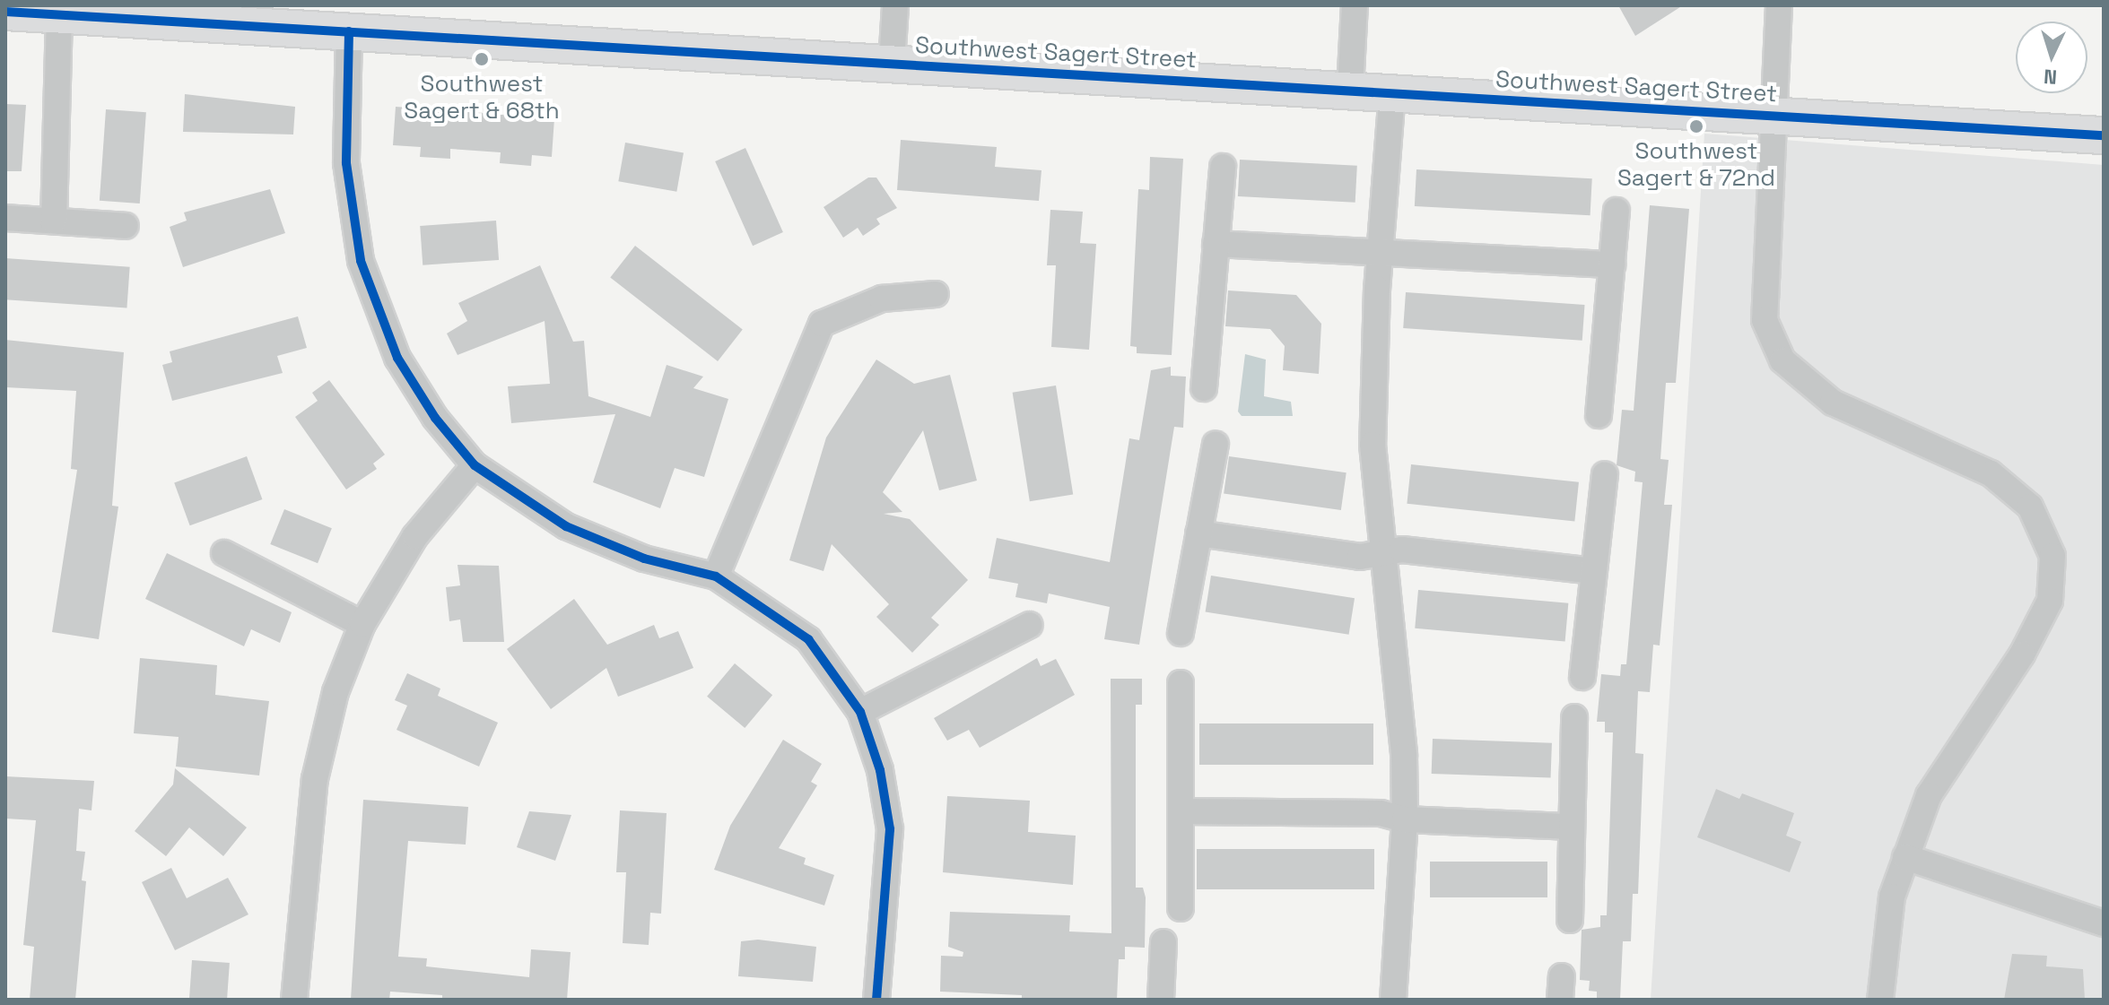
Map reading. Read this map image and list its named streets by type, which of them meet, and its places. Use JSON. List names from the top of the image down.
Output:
{
  "streets": {
    "main road": ["Southwest Sagert Street"]
  },
  "places": ["Southwest Sagert & 68th", "Southwest Sagert & 72nd"],
  "north": "bottom"
}
